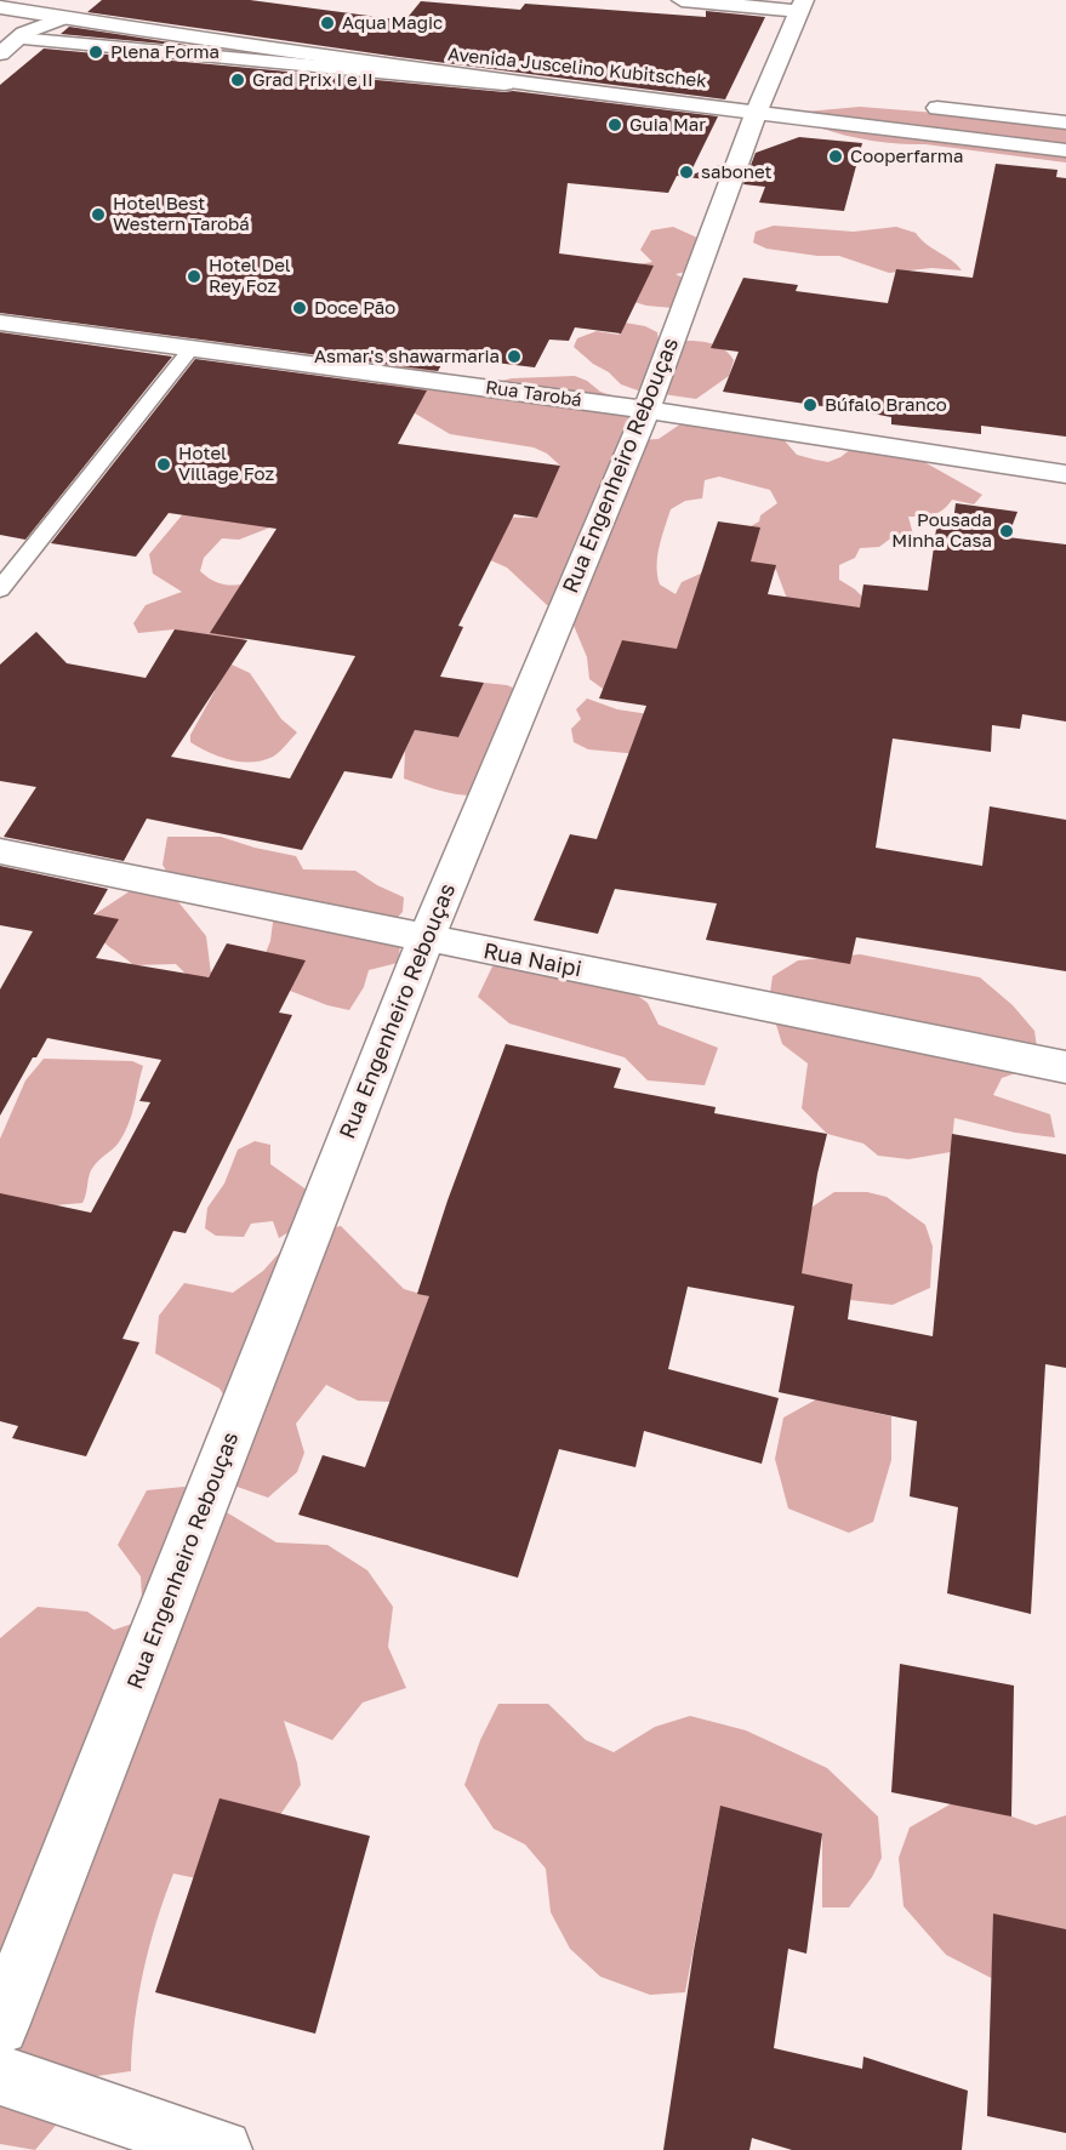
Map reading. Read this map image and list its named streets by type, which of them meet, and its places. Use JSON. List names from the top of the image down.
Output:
{
  "streets": {
    "street": [
      "Avenida Juscelino Kubitschek",
      "Rua Tarobá",
      "Rua Engenheiro Rebouças",
      "Rua Naipi"
    ]
  },
  "crossings": [
    ["Avenida Juscelino Kubitschek", "Rua Engenheiro Rebouças"],
    ["Rua Tarobá", "Rua Engenheiro Rebouças"],
    ["Rua Engenheiro Rebouças", "Rua Naipi"]
  ],
  "places": [
    "Aqua Magic",
    "Plena Forma",
    "Grad Prix I e II",
    "Guia Mar",
    "Cooperfarma",
    "sabonet",
    "Hotel Best Western Tarobá",
    "Hotel Del Rey Foz",
    "Doce Pão",
    "Asmar's shawarmaria",
    "Búfalo Branco",
    "Hotel Village Foz",
    "Pousada Minha Casa"
  ]
}
